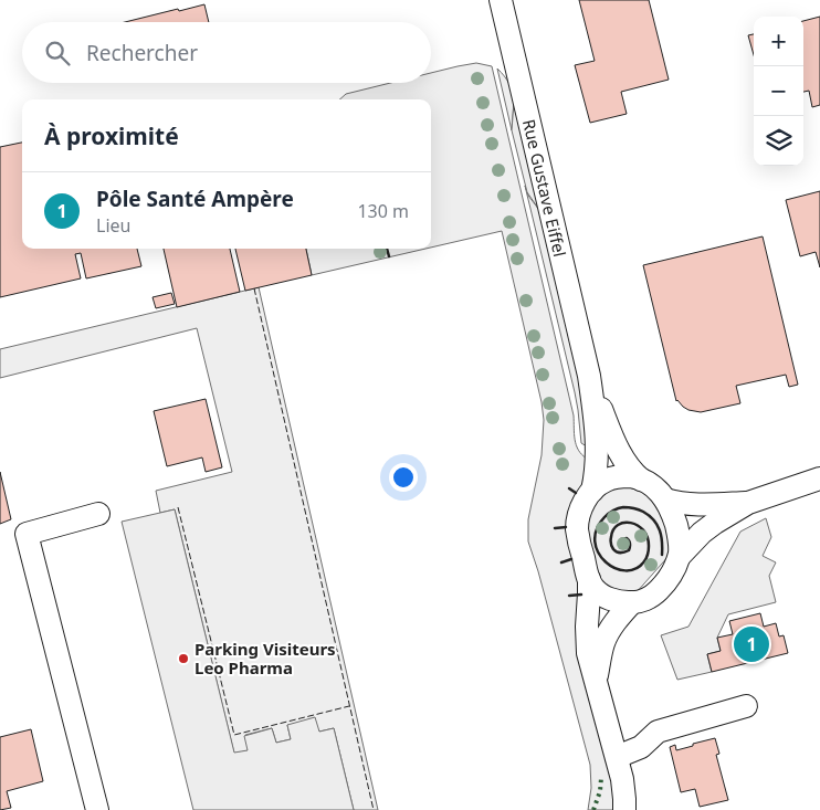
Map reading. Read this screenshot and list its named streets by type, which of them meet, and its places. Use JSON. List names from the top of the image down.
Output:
{
  "streets": {
    "street": ["Rue Gustave Eiffel"]
  },
  "places": ["Parking Visiteurs Leo Pharma"],
  "page": {
    "map_buttons": ["+", "−"],
    "search": "Rechercher",
    "heading": "À proximité",
    "list": [
      {
        "mark": "1",
        "name": "Pôle Santé Ampère",
        "note": "Lieu",
        "value": "130 m"
      }
    ],
    "pins": "1"
  }
}
